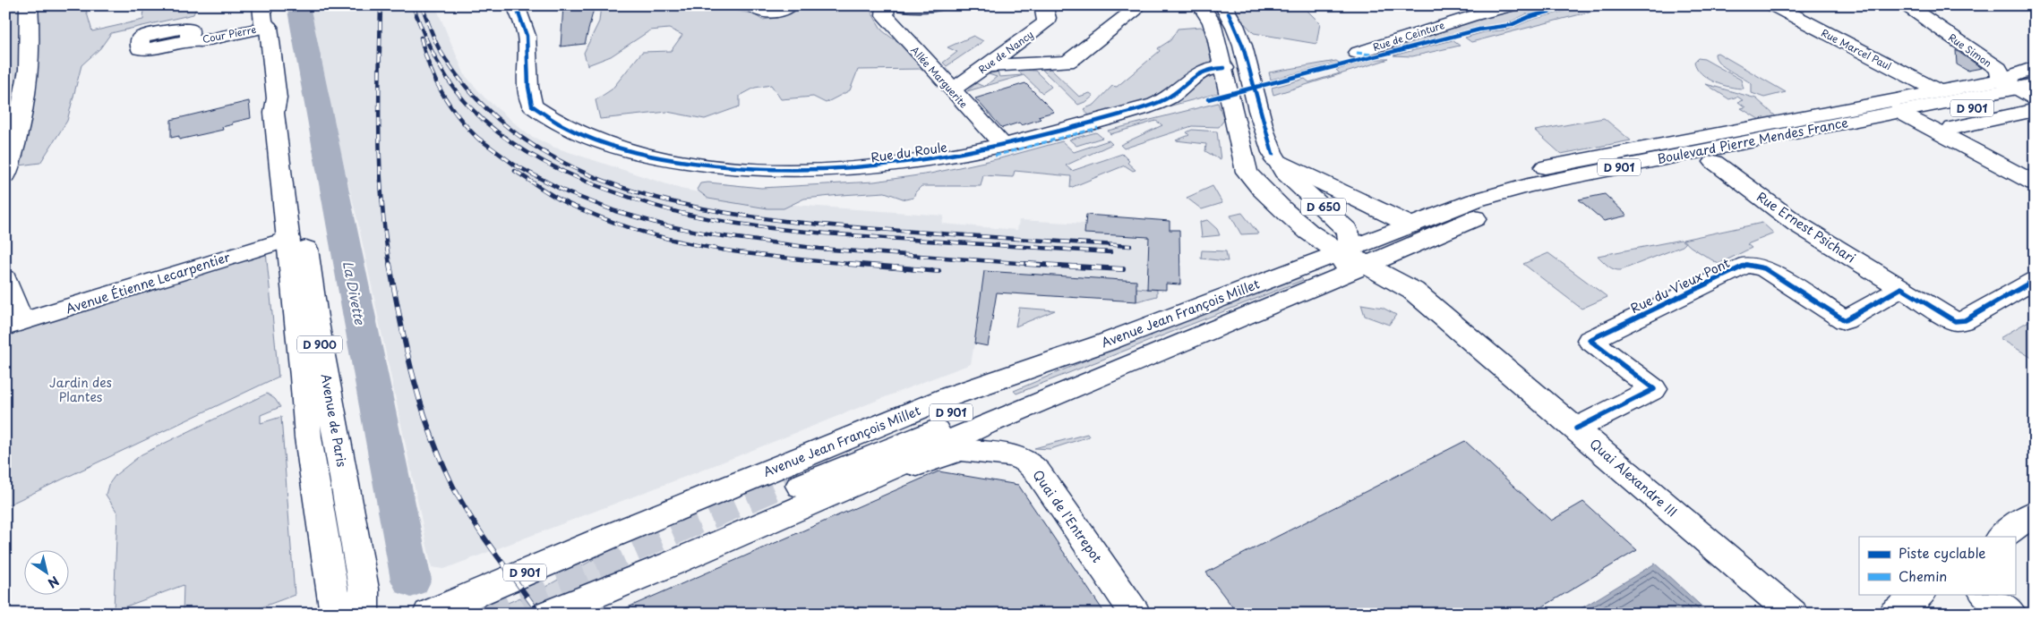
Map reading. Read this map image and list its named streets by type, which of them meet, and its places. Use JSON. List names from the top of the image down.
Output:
{
  "streets": {
    "main road": [
      "Cour Pierre",
      "Rue de Ceinture",
      "Rue Marcel Paul",
      "Rue Simon",
      "Rue de Nancy",
      "Allée Marguerite",
      "D 901",
      "Boulevard Pierre Mendes France",
      "Rue du Roule",
      "D 650",
      "Rue Ernest Psichari",
      "Avenue Étienne Lecarpentier",
      "Rue du Vieux Pont",
      "Avenue Jean François Millet",
      "D 900",
      "Avenue de Paris",
      "Quai Alexandre III",
      "Quai de l'Entrepot"
    ]
  },
  "crossings": [
    ["Cour Pierre", "Avenue de Paris"],
    ["Rue Marcel Paul", "Boulevard Pierre Mendes France"],
    ["Rue Simon", "Boulevard Pierre Mendes France"],
    ["Rue de Nancy", "Allée Marguerite"],
    ["Allée Marguerite", "Rue du Roule"],
    ["D 901", "Avenue Jean François Millet"],
    ["Boulevard Pierre Mendes France", "D 650"],
    ["Boulevard Pierre Mendes France", "Rue Ernest Psichari"],
    ["Boulevard Pierre Mendes France", "Avenue Jean François Millet"],
    ["Boulevard Pierre Mendes France", "Quai Alexandre III"],
    ["Rue du Roule", "D 650"],
    ["D 650", "Avenue Jean François Millet"],
    ["D 650", "Quai Alexandre III"],
    ["Rue Ernest Psichari", "Rue du Vieux Pont"],
    ["Avenue Étienne Lecarpentier", "Avenue de Paris"],
    ["Rue du Vieux Pont", "Quai Alexandre III"],
    ["Avenue Jean François Millet", "Quai Alexandre III"],
    ["Avenue Jean François Millet", "Quai de l'Entrepot"]
  ],
  "water": ["La Divette"],
  "parks": ["Jardin des Plantes"],
  "legend": ["Piste cyclable", "Chemin"],
  "north": "bottom right"
}
